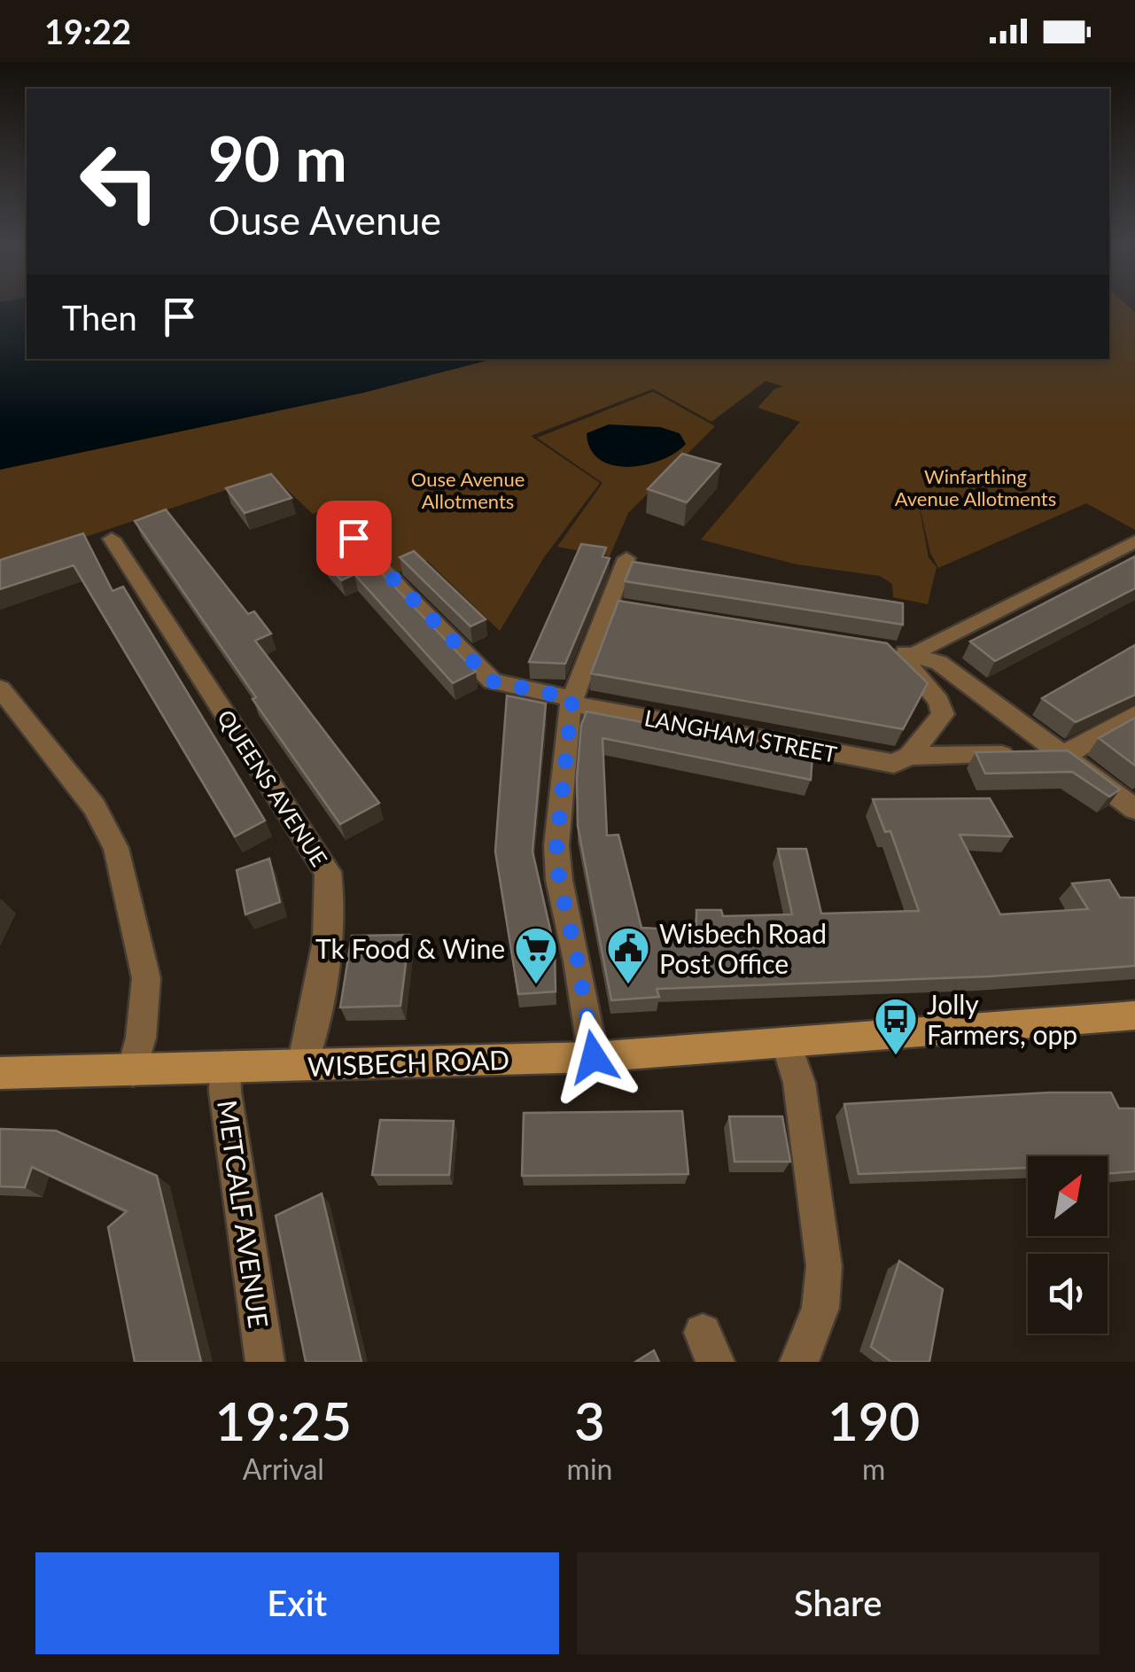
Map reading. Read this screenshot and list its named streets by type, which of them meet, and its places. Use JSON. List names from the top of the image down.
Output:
{
  "streets": {
    "street": [
      "LANGHAM STREET",
      "QUEENS AVENUE",
      "WISBECH ROAD",
      "METCALF AVENUE"
    ]
  },
  "crossings": [
    ["QUEENS AVENUE", "WISBECH ROAD"],
    ["WISBECH ROAD", "METCALF AVENUE"]
  ],
  "parks": ["Winfarthing Avenue Allotments", "Ouse Avenue Allotments"],
  "places": {
    "supermarket": ["Tk Food & Wine"],
    "public building": ["Wisbech Road Post Office"],
    "bus stop": ["Jolly Farmers, opp"]
  },
  "north": "top right",
  "page": {
    "status": "19:22",
    "turn": ["90 m", "Ouse Avenue"],
    "then": "Then",
    "eta": [
      "19:25",
      "Arrival",
      "3",
      "min",
      "190",
      "m"
    ],
    "buttons": ["Exit", "Share"]
  }
}
